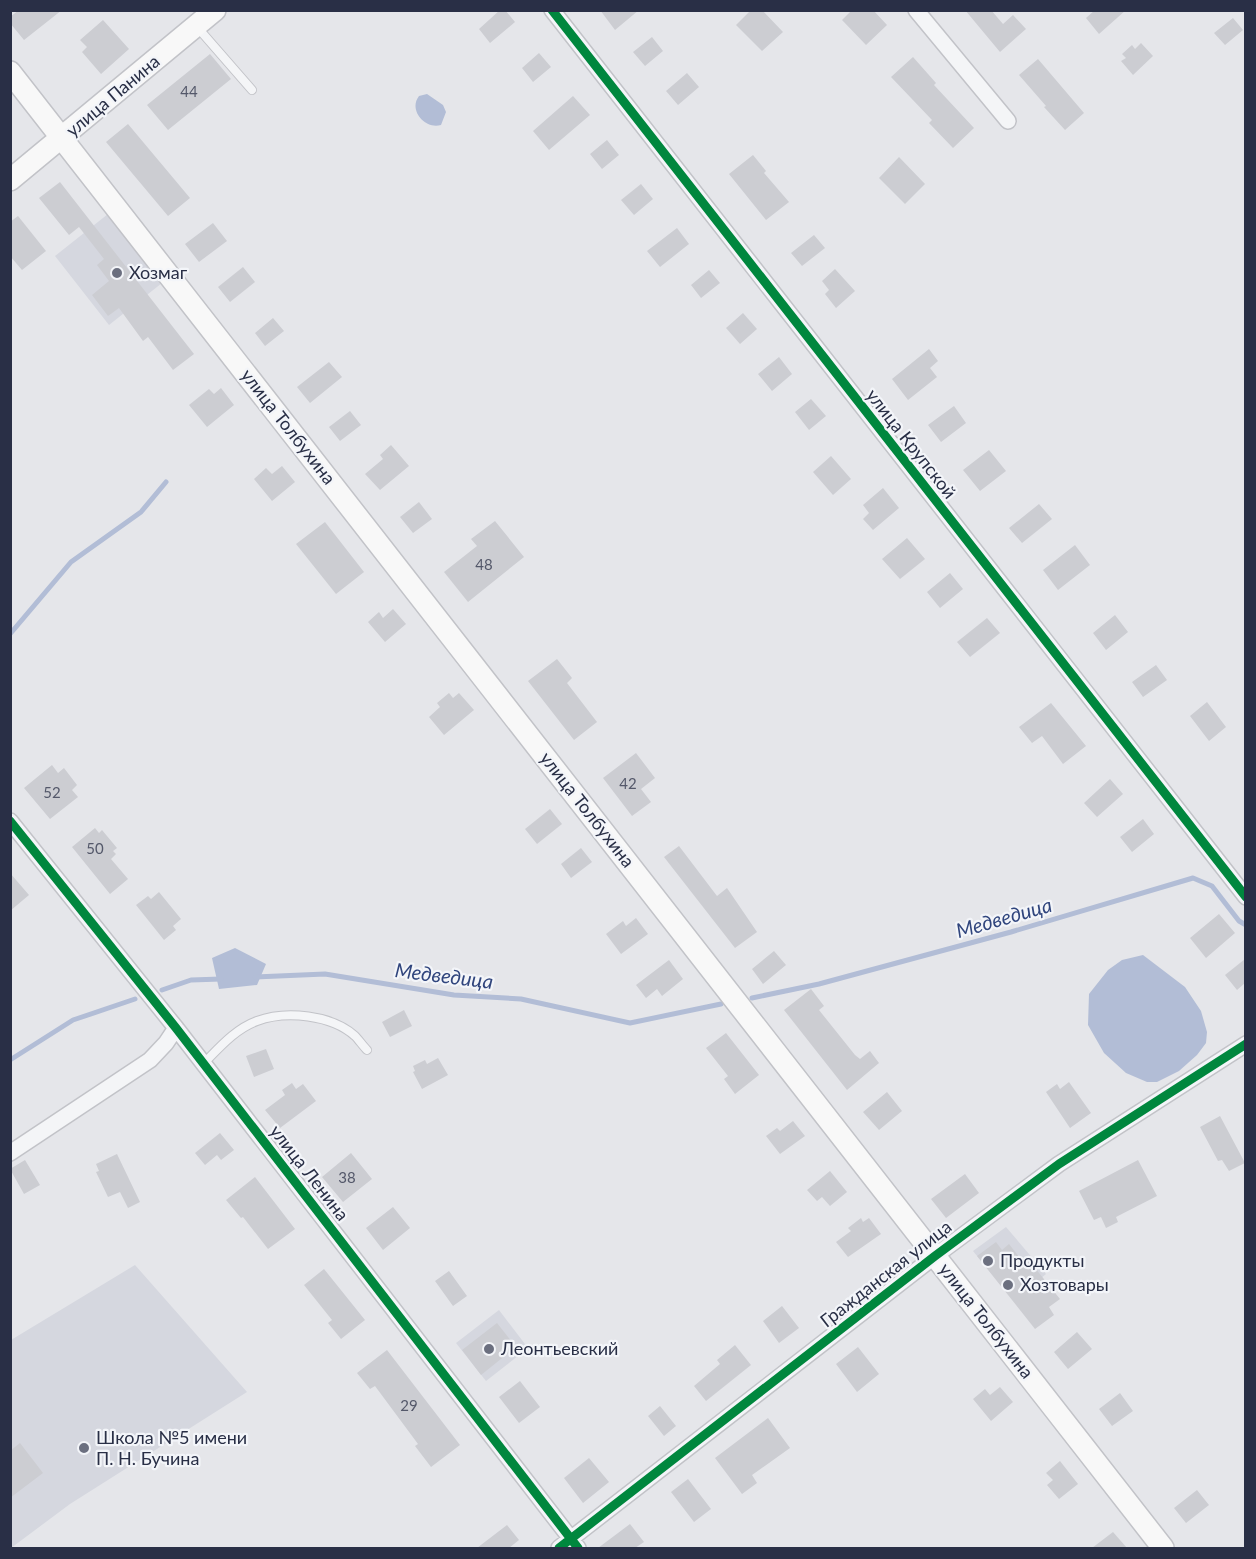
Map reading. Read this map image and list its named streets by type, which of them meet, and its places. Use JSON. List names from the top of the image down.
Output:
{
  "streets": {
    "main road": ["улица Панина", "улица Толбухина"],
    "street": ["улица Крупской", "улица Ленина", "Гражданская улица"]
  },
  "crossings": [
    ["улица Панина", "улица Толбухина"],
    ["улица Толбухина", "Гражданская улица"],
    ["улица Ленина", "Гражданская улица"]
  ],
  "water": ["Медведица"],
  "places": [
    "Хозмаг",
    "Продукты",
    "Хозтовары",
    "Леонтьевский",
    "Школа №5 имени П. Н. Бучина"
  ],
  "house_numbers": [
    "44",
    "48",
    "42",
    "52",
    "50",
    "38",
    "29"
  ]
}
